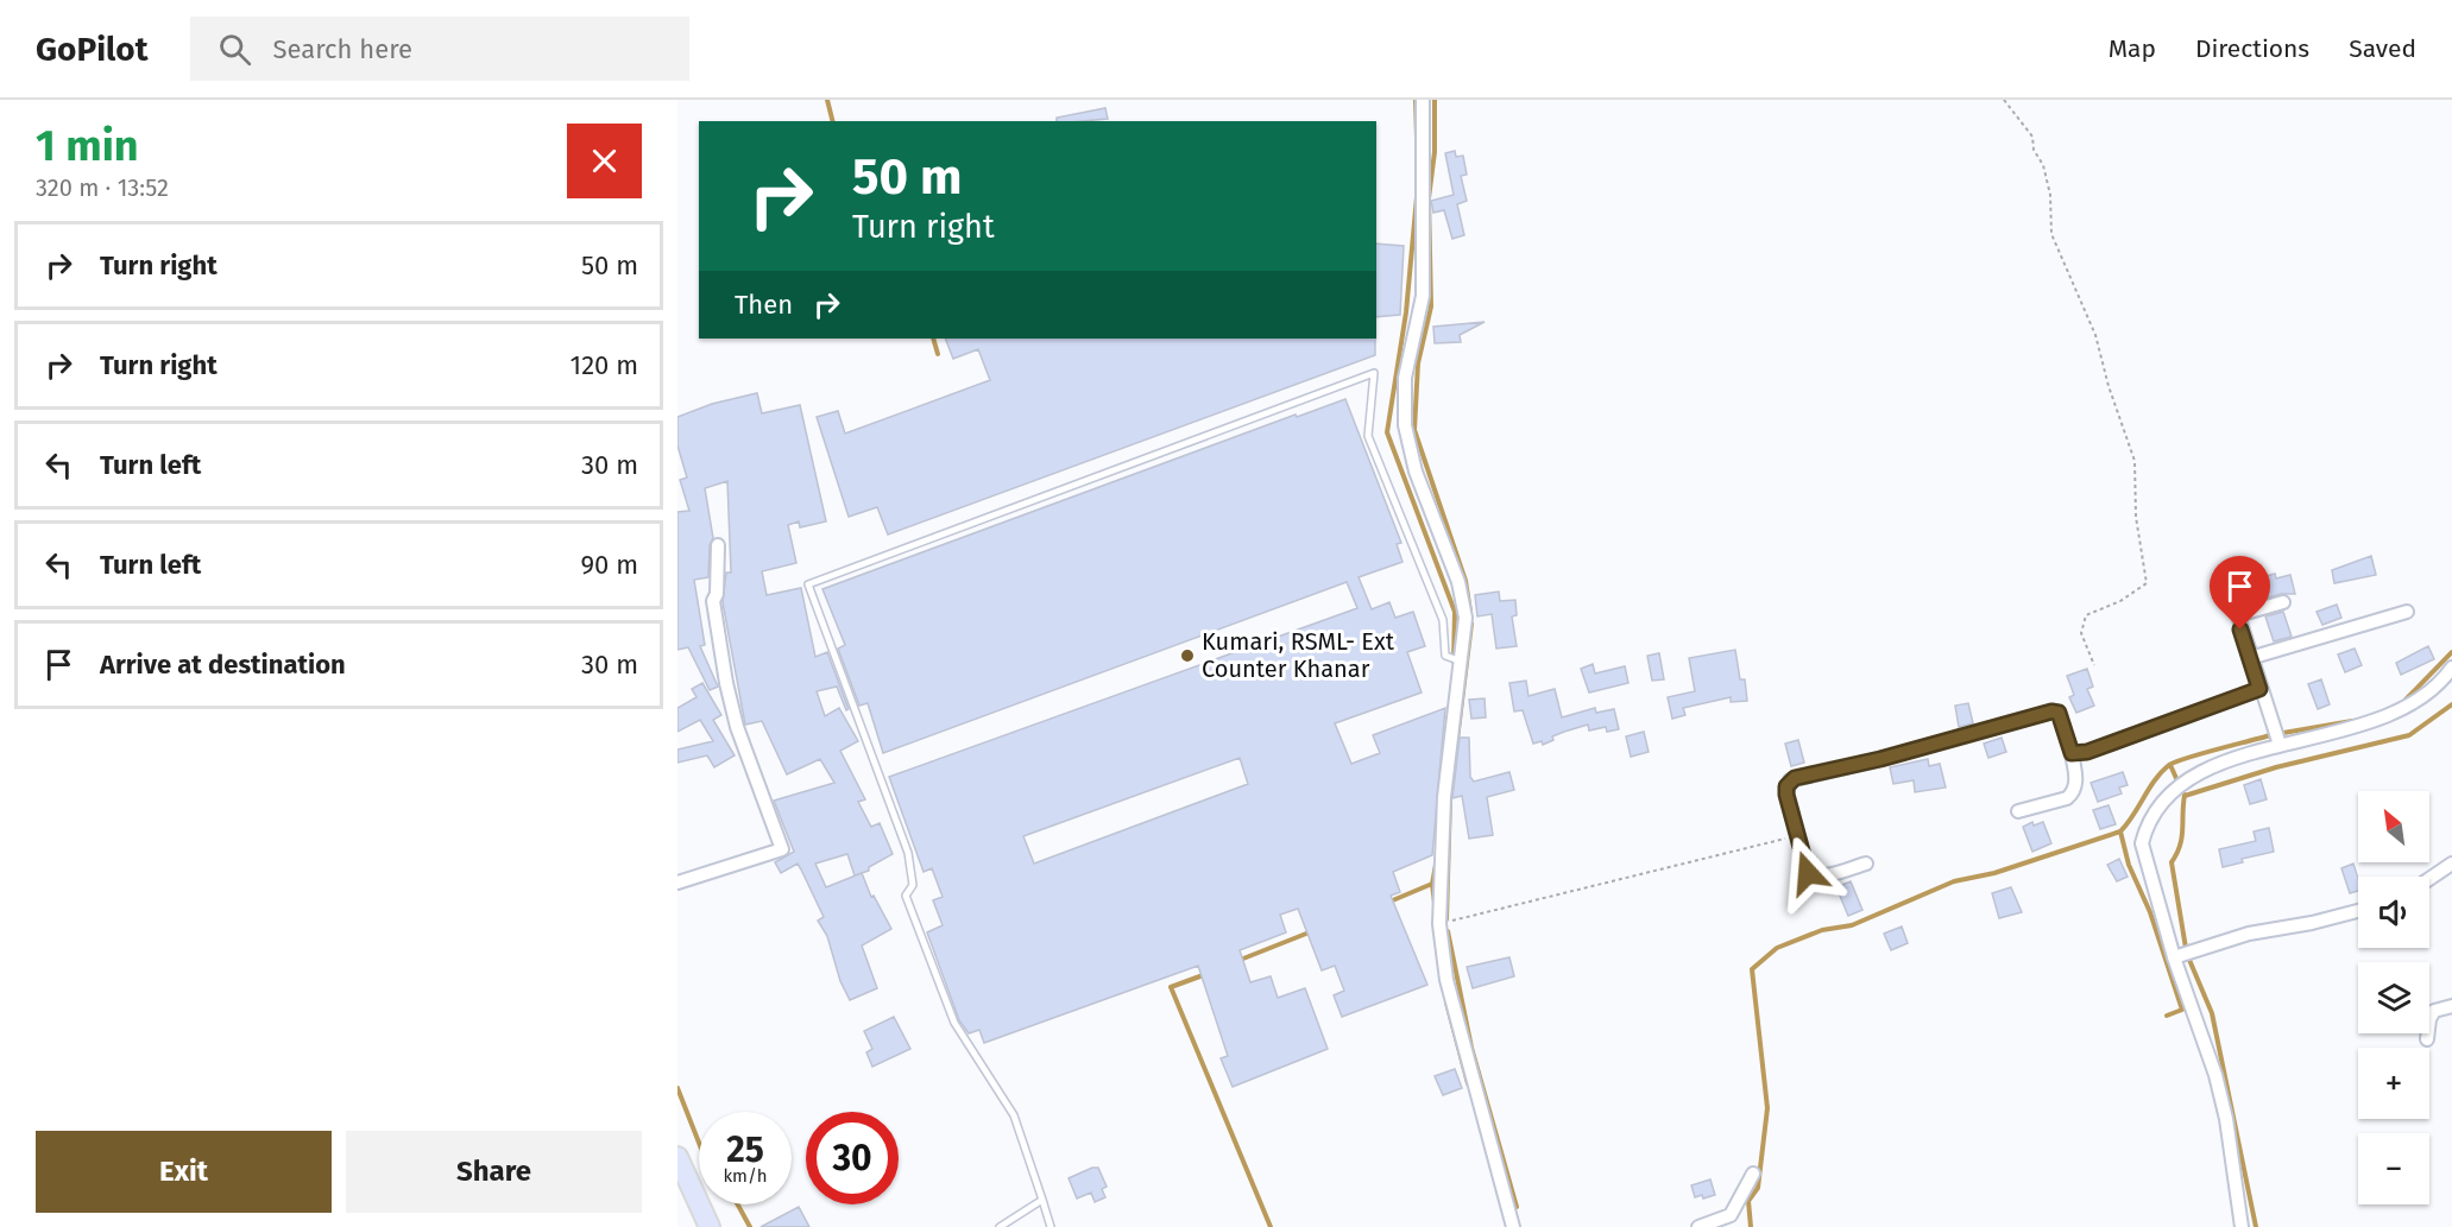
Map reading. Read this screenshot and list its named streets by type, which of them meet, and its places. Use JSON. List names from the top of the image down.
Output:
{
  "places": ["Kumari, RSML- Ext Counter Khanar"],
  "north": "top left",
  "page": {
    "header": "GoPilot",
    "search": "Search here",
    "nav": ["Map", "Directions", "Saved"],
    "heading": ["1 min", "320 m · 13:52"],
    "turn": ["50 m", "Turn right"],
    "list": [
      {
        "name": "Turn right",
        "value": "50 m"
      },
      {
        "name": "Turn right",
        "value": "120 m"
      },
      {
        "name": "Turn left",
        "value": "30 m"
      },
      {
        "name": "Turn left",
        "value": "90 m"
      },
      {
        "name": "Arrive at destination",
        "value": "30 m"
      }
    ],
    "then": "Then",
    "map_buttons": ["+", "−"],
    "speed": "25 km/h",
    "limit": "30",
    "buttons": ["Exit", "Share"]
  }
}
